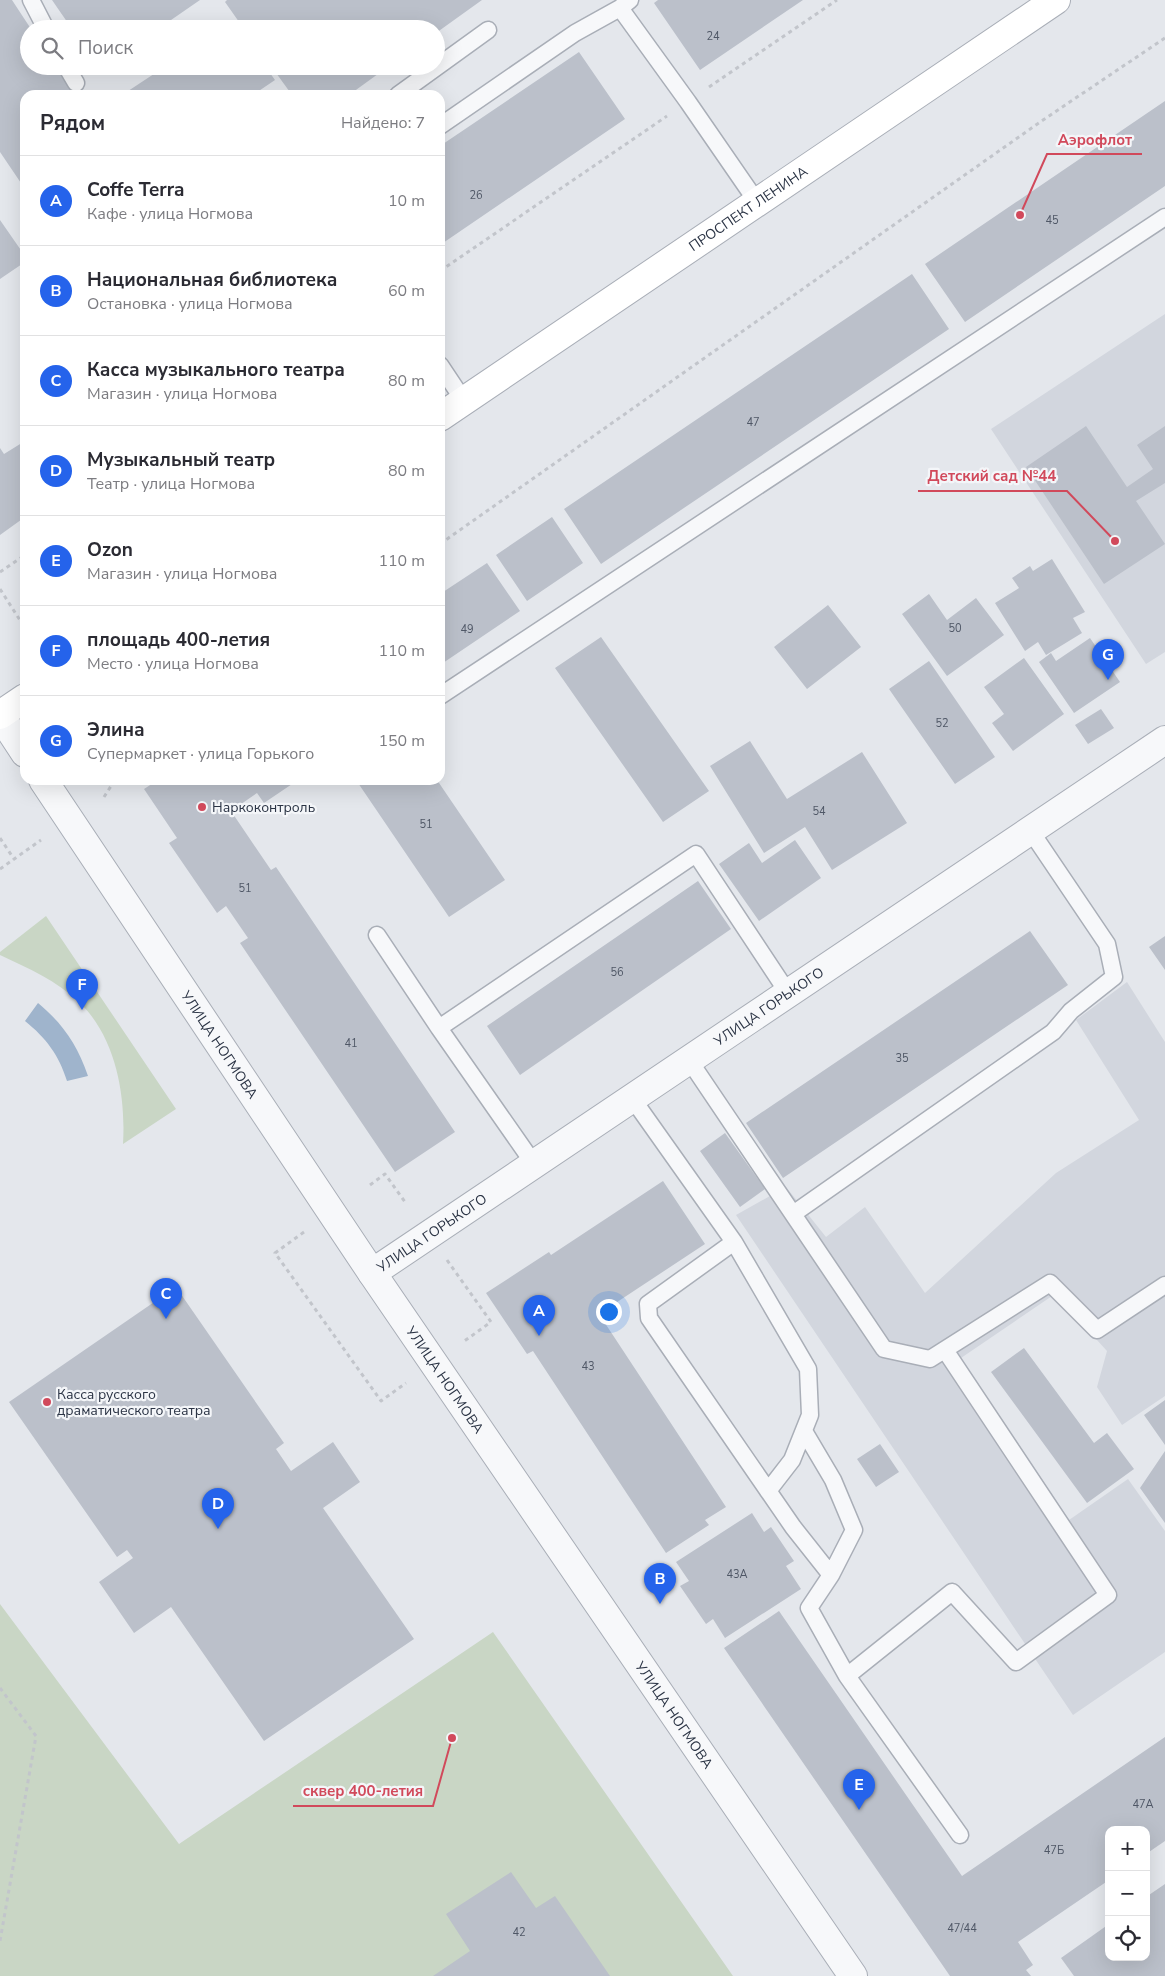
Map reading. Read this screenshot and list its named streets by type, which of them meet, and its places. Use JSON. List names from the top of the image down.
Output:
{
  "streets": {
    "main road": ["ПРОСПЕКТ ЛЕНИНА"],
    "street": ["УЛИЦА ГОРЬКОГО", "УЛИЦА НОГМОВА"]
  },
  "crossings": [
    ["УЛИЦА ГОРЬКОГО", "УЛИЦА НОГМОВА"]
  ],
  "places": [
    "Аэрофлот",
    "Детский сад №44",
    "Наркоконтроль",
    "Касса русского драматического театра",
    "сквер 400-летия"
  ],
  "house_numbers": [
    "24",
    "26",
    "45",
    "47",
    "50",
    "49",
    "52",
    "54",
    "51",
    "51",
    "56",
    "41",
    "35",
    "43",
    "43А",
    "47А",
    "47Б",
    "47/44",
    "42"
  ],
  "page": {
    "search": "Поиск",
    "heading": ["Рядом", "Найдено: 7"],
    "list": [
      {
        "mark": "A",
        "name": "Coffe Terra",
        "note": "Кафе · улица Ногмова",
        "value": "10 m"
      },
      {
        "mark": "B",
        "name": "Национальная библиотека",
        "note": "Остановка · улица Ногмова",
        "value": "60 m"
      },
      {
        "mark": "C",
        "name": "Касса музыкального театра",
        "note": "Магазин · улица Ногмова",
        "value": "80 m"
      },
      {
        "mark": "D",
        "name": "Музыкальный театр",
        "note": "Театр · улица Ногмова",
        "value": "80 m"
      },
      {
        "mark": "E",
        "name": "Ozon",
        "note": "Магазин · улица Ногмова",
        "value": "110 m"
      },
      {
        "mark": "F",
        "name": "площадь 400-летия",
        "note": "Место · улица Ногмова",
        "value": "110 m"
      },
      {
        "mark": "G",
        "name": "Элина",
        "note": "Супермаркет · улица Горького",
        "value": "150 m"
      }
    ],
    "pins": [
      "G",
      "F",
      "C",
      "A",
      "D",
      "B",
      "E"
    ],
    "map_buttons": ["+", "−"]
  }
}
